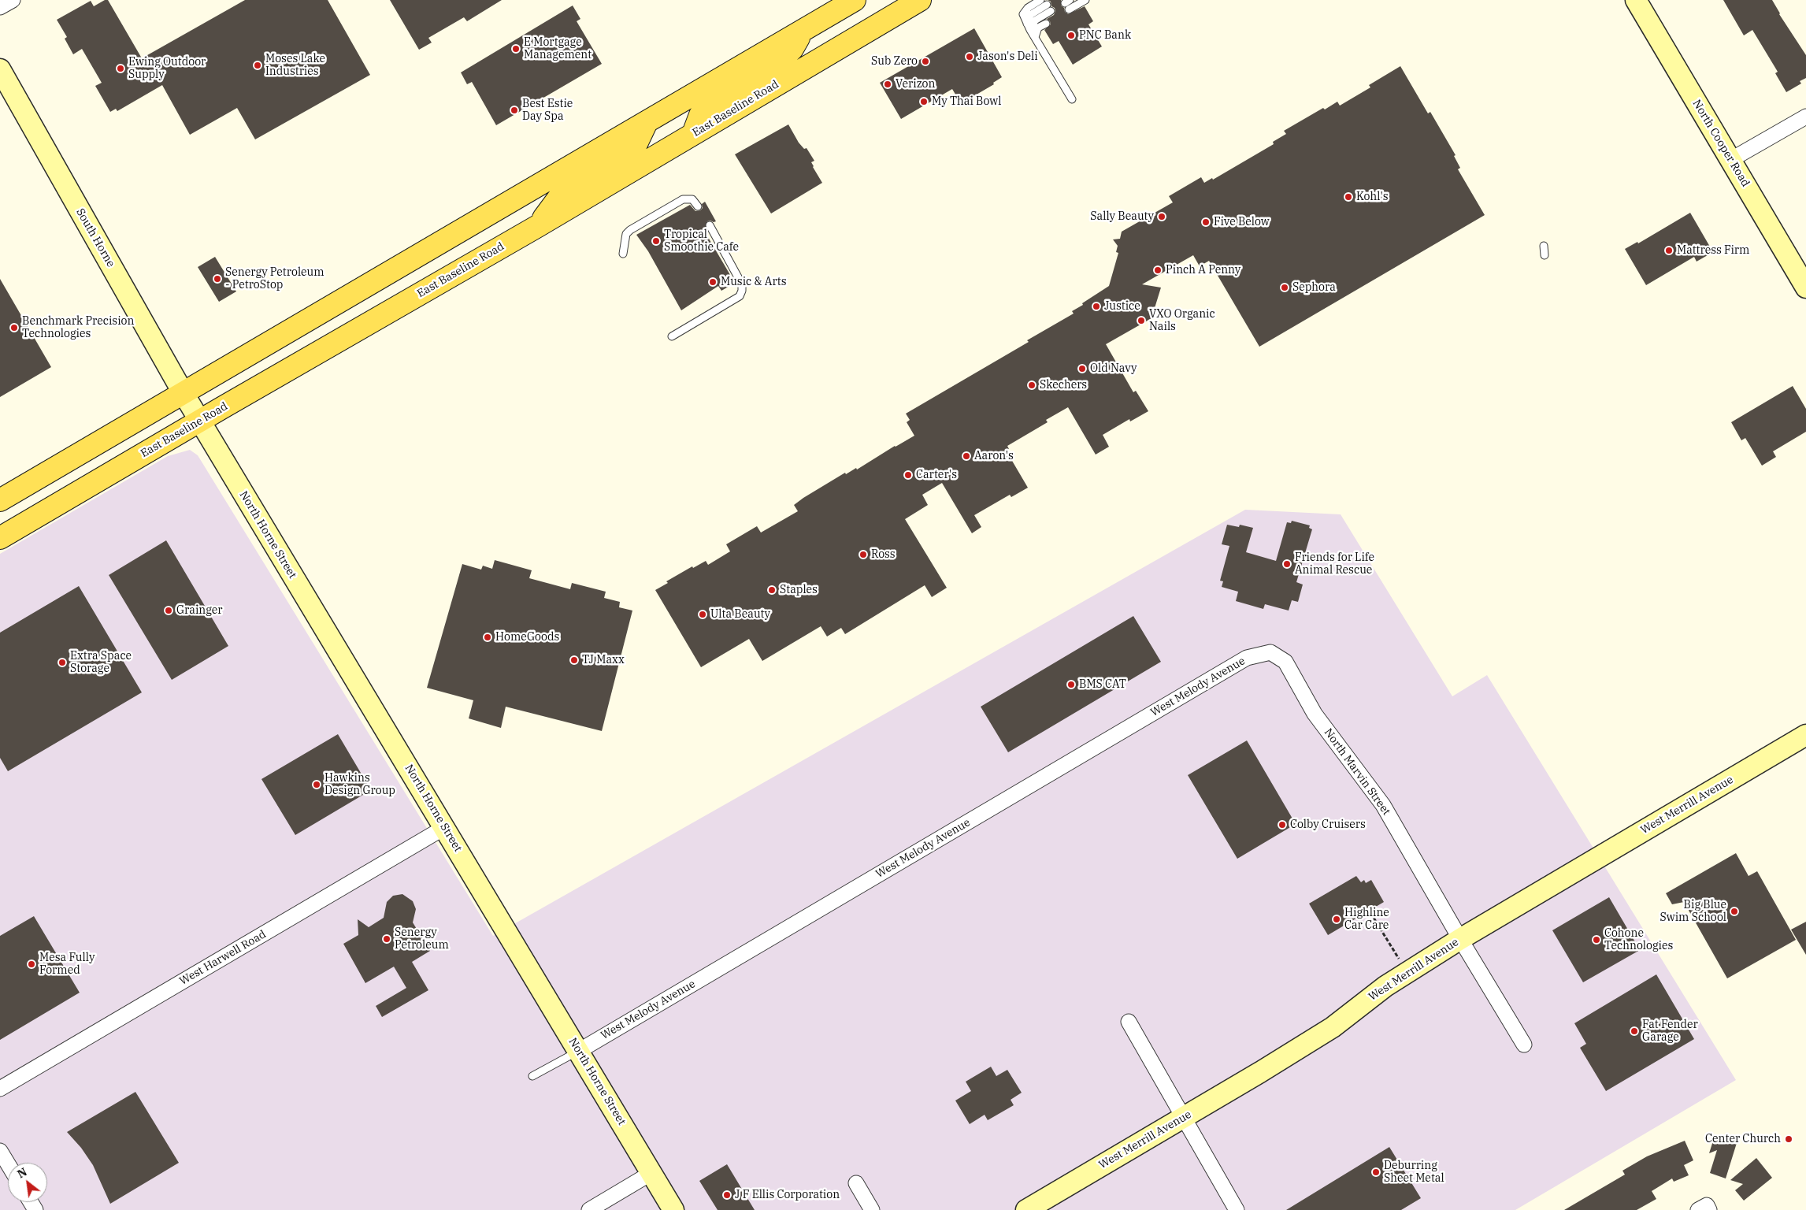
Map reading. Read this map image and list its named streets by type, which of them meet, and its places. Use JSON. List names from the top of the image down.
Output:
{
  "streets": {
    "main road": ["East Baseline Road"],
    "street": [
      "North Cooper Road",
      "South Horne",
      "North Horne Street",
      "West Melody Avenue",
      "North Marvin Street",
      "West Merrill Avenue",
      "West Harwell Road"
    ]
  },
  "crossings": [
    ["East Baseline Road", "South Horne"],
    ["East Baseline Road", "North Horne Street"],
    ["South Horne", "North Horne Street"],
    ["North Horne Street", "West Melody Avenue"],
    ["North Horne Street", "West Harwell Road"],
    ["West Melody Avenue", "North Marvin Street"],
    ["North Marvin Street", "West Merrill Avenue"]
  ],
  "places": [
    "PNC Bank",
    "E Mortgage Management",
    "Jason's Deli",
    "Sub Zero",
    "Moses Lake Industries",
    "Ewing Outdoor Supply",
    "Verizon",
    "My Thai Bowl",
    "Best Estie Day Spa",
    "Kohl's",
    "Sally Beauty",
    "Five Below",
    "Tropical Smoothie Cafe",
    "Mattress Firm",
    "Pinch A Penny",
    "Senergy Petroleum - PetroStop",
    "Music & Arts",
    "Sephora",
    "Justice",
    "VXO Organic Nails",
    "Benchmark Precision Technologies",
    "Old Navy",
    "Skechers",
    "Aaron's",
    "Carter's",
    "Ross",
    "Friends for Life Animal Rescue",
    "Staples",
    "Grainger",
    "Ulta Beauty",
    "HomeGoods",
    "TJ Maxx",
    "Extra Space Storage",
    "BMS CAT",
    "Hawkins Design Group",
    "Colby Cruisers",
    "Big Blue Swim School",
    "Highline Car Care",
    "Senergy Petroleum",
    "Cohone Technologies",
    "Mesa Fully Formed",
    "Fat Fender Garage",
    "Center Church",
    "Deburring Sheet Metal",
    "J F Ellis Corporation"
  ],
  "north": "top left"
}
